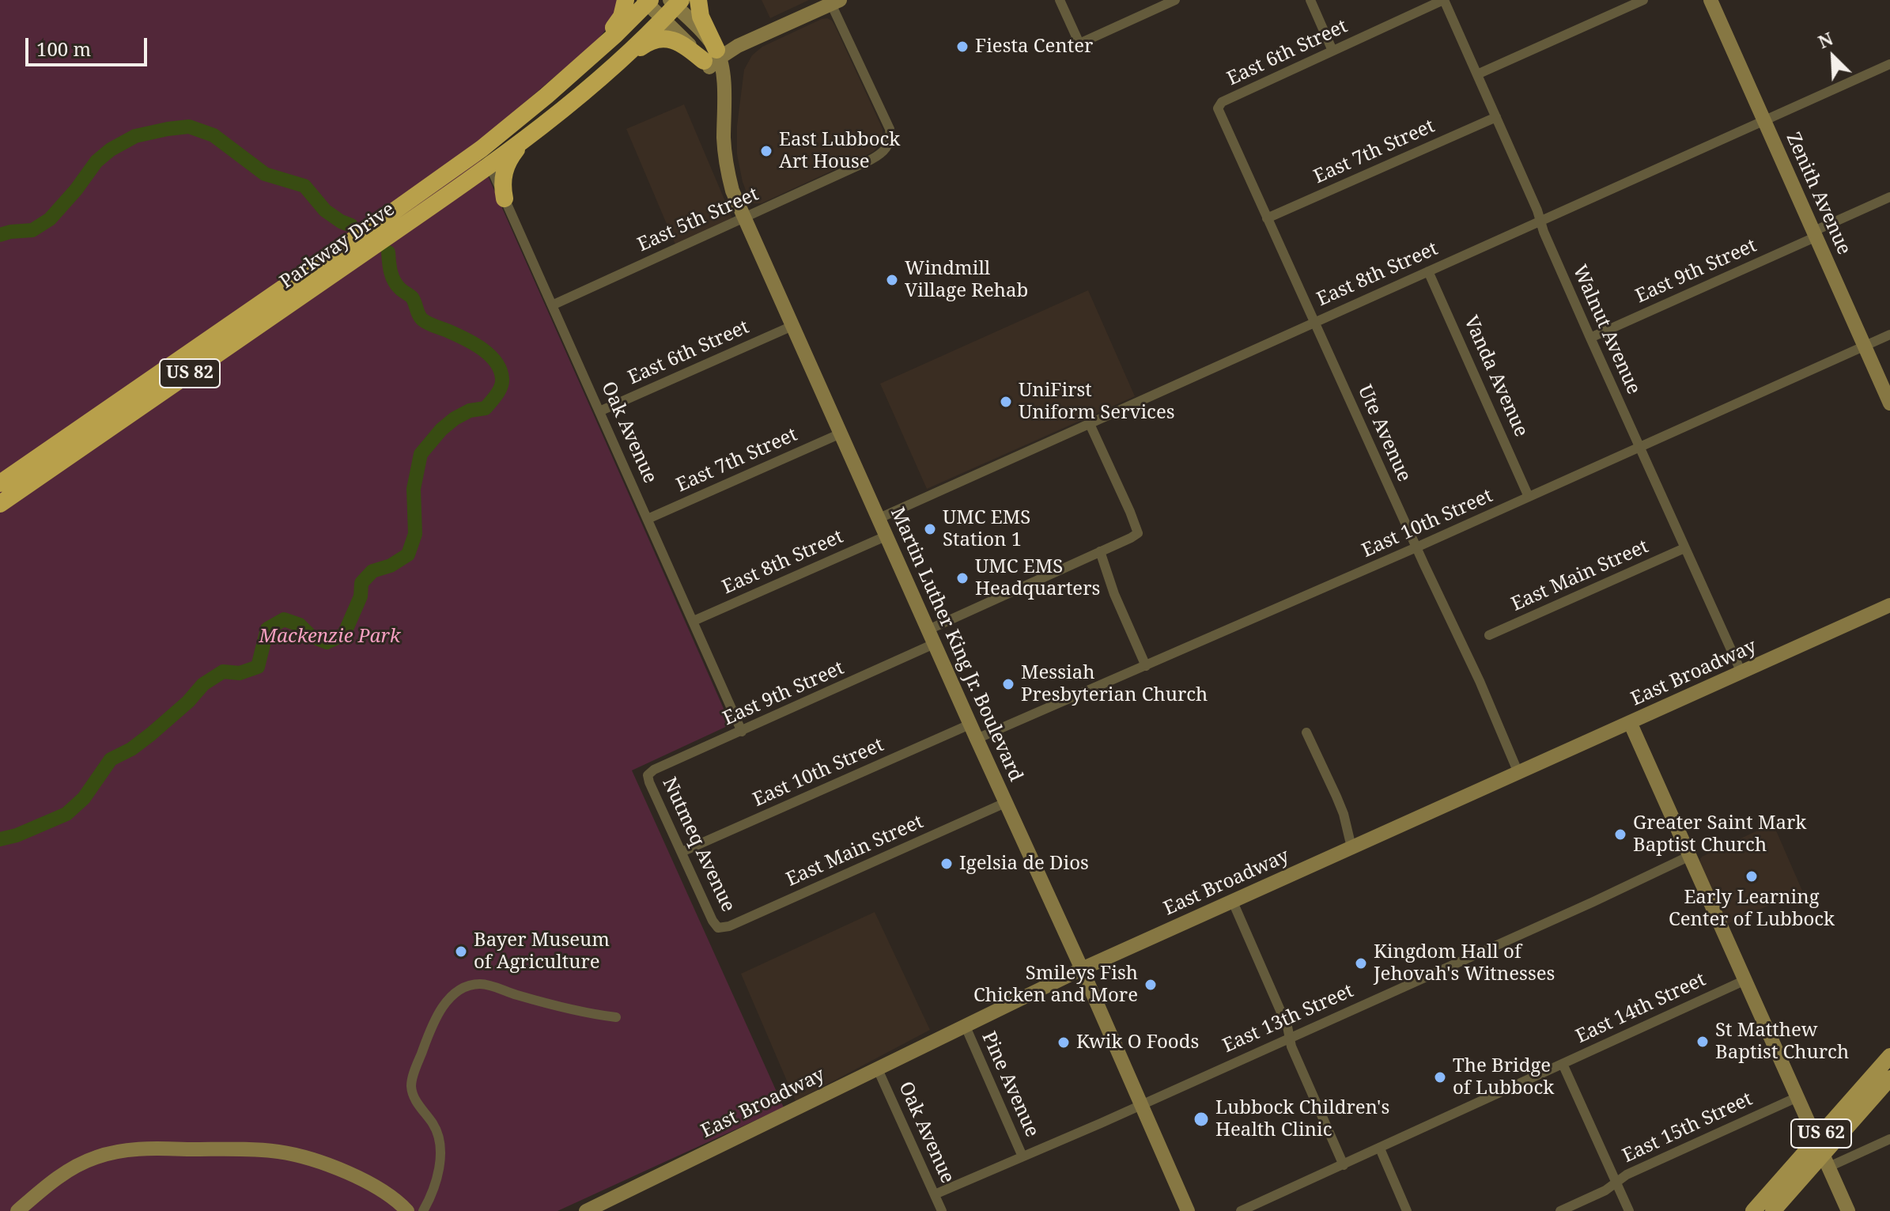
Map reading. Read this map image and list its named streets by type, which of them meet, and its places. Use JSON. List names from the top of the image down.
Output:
{
  "streets": {
    "highway": ["Parkway Drive", "US 82"],
    "main road": [
      "Zenith Avenue",
      "Martin Luther King Jr. Boulevard",
      "East Broadway",
      "US 62"
    ],
    "street": [
      "East 6th Street",
      "East 7th Street",
      "East 5th Street",
      "East 9th Street",
      "East 8th Street",
      "Walnut Avenue",
      "Vanda Avenue",
      "Oak Avenue",
      "Ute Avenue",
      "East 10th Street",
      "East Main Street",
      "Nutmeq Avenue",
      "East 14th Street",
      "East 13th Street",
      "Pine Avenue",
      "East 15th Street"
    ]
  },
  "crossings": [
    ["East 6th Street", "Walnut Avenue"],
    ["East 6th Street", "Oak Avenue"],
    ["East 6th Street", "Ute Avenue"],
    ["East 6th Street", "Martin Luther King Jr. Boulevard"],
    ["East 7th Street", "Walnut Avenue"],
    ["East 7th Street", "Oak Avenue"],
    ["East 7th Street", "Ute Avenue"],
    ["East 7th Street", "Martin Luther King Jr. Boulevard"],
    ["Zenith Avenue", "East 9th Street"],
    ["Zenith Avenue", "East 8th Street"],
    ["Zenith Avenue", "East 10th Street"],
    ["East 5th Street", "Oak Avenue"],
    ["East 5th Street", "Martin Luther King Jr. Boulevard"],
    ["Parkway Drive", "Oak Avenue"],
    ["Parkway Drive", "Martin Luther King Jr. Boulevard"],
    ["East 9th Street", "Walnut Avenue"],
    ["East 9th Street", "Oak Avenue"],
    ["East 9th Street", "Martin Luther King Jr. Boulevard"],
    ["East 9th Street", "Nutmeq Avenue"],
    ["East 8th Street", "Walnut Avenue"],
    ["East 8th Street", "Vanda Avenue"],
    ["East 8th Street", "Oak Avenue"],
    ["East 8th Street", "Ute Avenue"],
    ["East 8th Street", "Martin Luther King Jr. Boulevard"],
    ["Walnut Avenue", "East 10th Street"],
    ["Walnut Avenue", "East Main Street"],
    ["Walnut Avenue", "East Broadway"],
    ["Vanda Avenue", "East 10th Street"],
    ["Oak Avenue", "East Broadway"],
    ["Oak Avenue", "East 13th Street"],
    ["Ute Avenue", "East 10th Street"],
    ["Ute Avenue", "East Broadway"],
    ["East 10th Street", "Martin Luther King Jr. Boulevard"],
    ["East 10th Street", "Nutmeq Avenue"],
    ["East Main Street", "Martin Luther King Jr. Boulevard"],
    ["East Main Street", "Nutmeq Avenue"],
    ["Martin Luther King Jr. Boulevard", "East Broadway"],
    ["Martin Luther King Jr. Boulevard", "East 13th Street"],
    ["East Broadway", "Pine Avenue"],
    ["East 13th Street", "Pine Avenue"]
  ],
  "parks": ["Mackenzie Park"],
  "places": [
    "Fiesta Center",
    "East Lubbock Art House",
    "Windmill Village Rehab",
    "UniFirst Uniform Services",
    "UMC EMS Station 1",
    "UMC EMS Headquarters",
    "Messiah Presbyterian Church",
    "Greater Saint Mark Baptist Church",
    "Igelsia de Dios",
    "Early Learning Center of Lubbock",
    "Bayer Museum of Agriculture",
    "Kingdom Hall of Jehovah's Witnesses",
    "Smileys Fish Chicken and More",
    "St Matthew Baptist Church",
    "Kwik O Foods",
    "The Bridge of Lubbock",
    "Lubbock Children's Health Clinic"
  ],
  "scale_bar": "100 m",
  "north": "top left"
}
